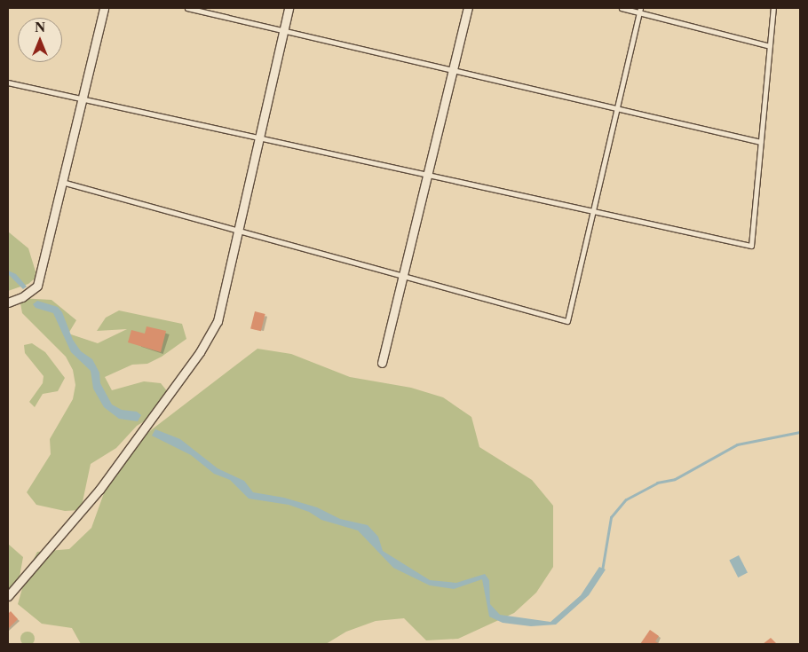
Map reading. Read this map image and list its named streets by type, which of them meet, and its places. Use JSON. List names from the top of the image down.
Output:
{
  "north": "top"
}
